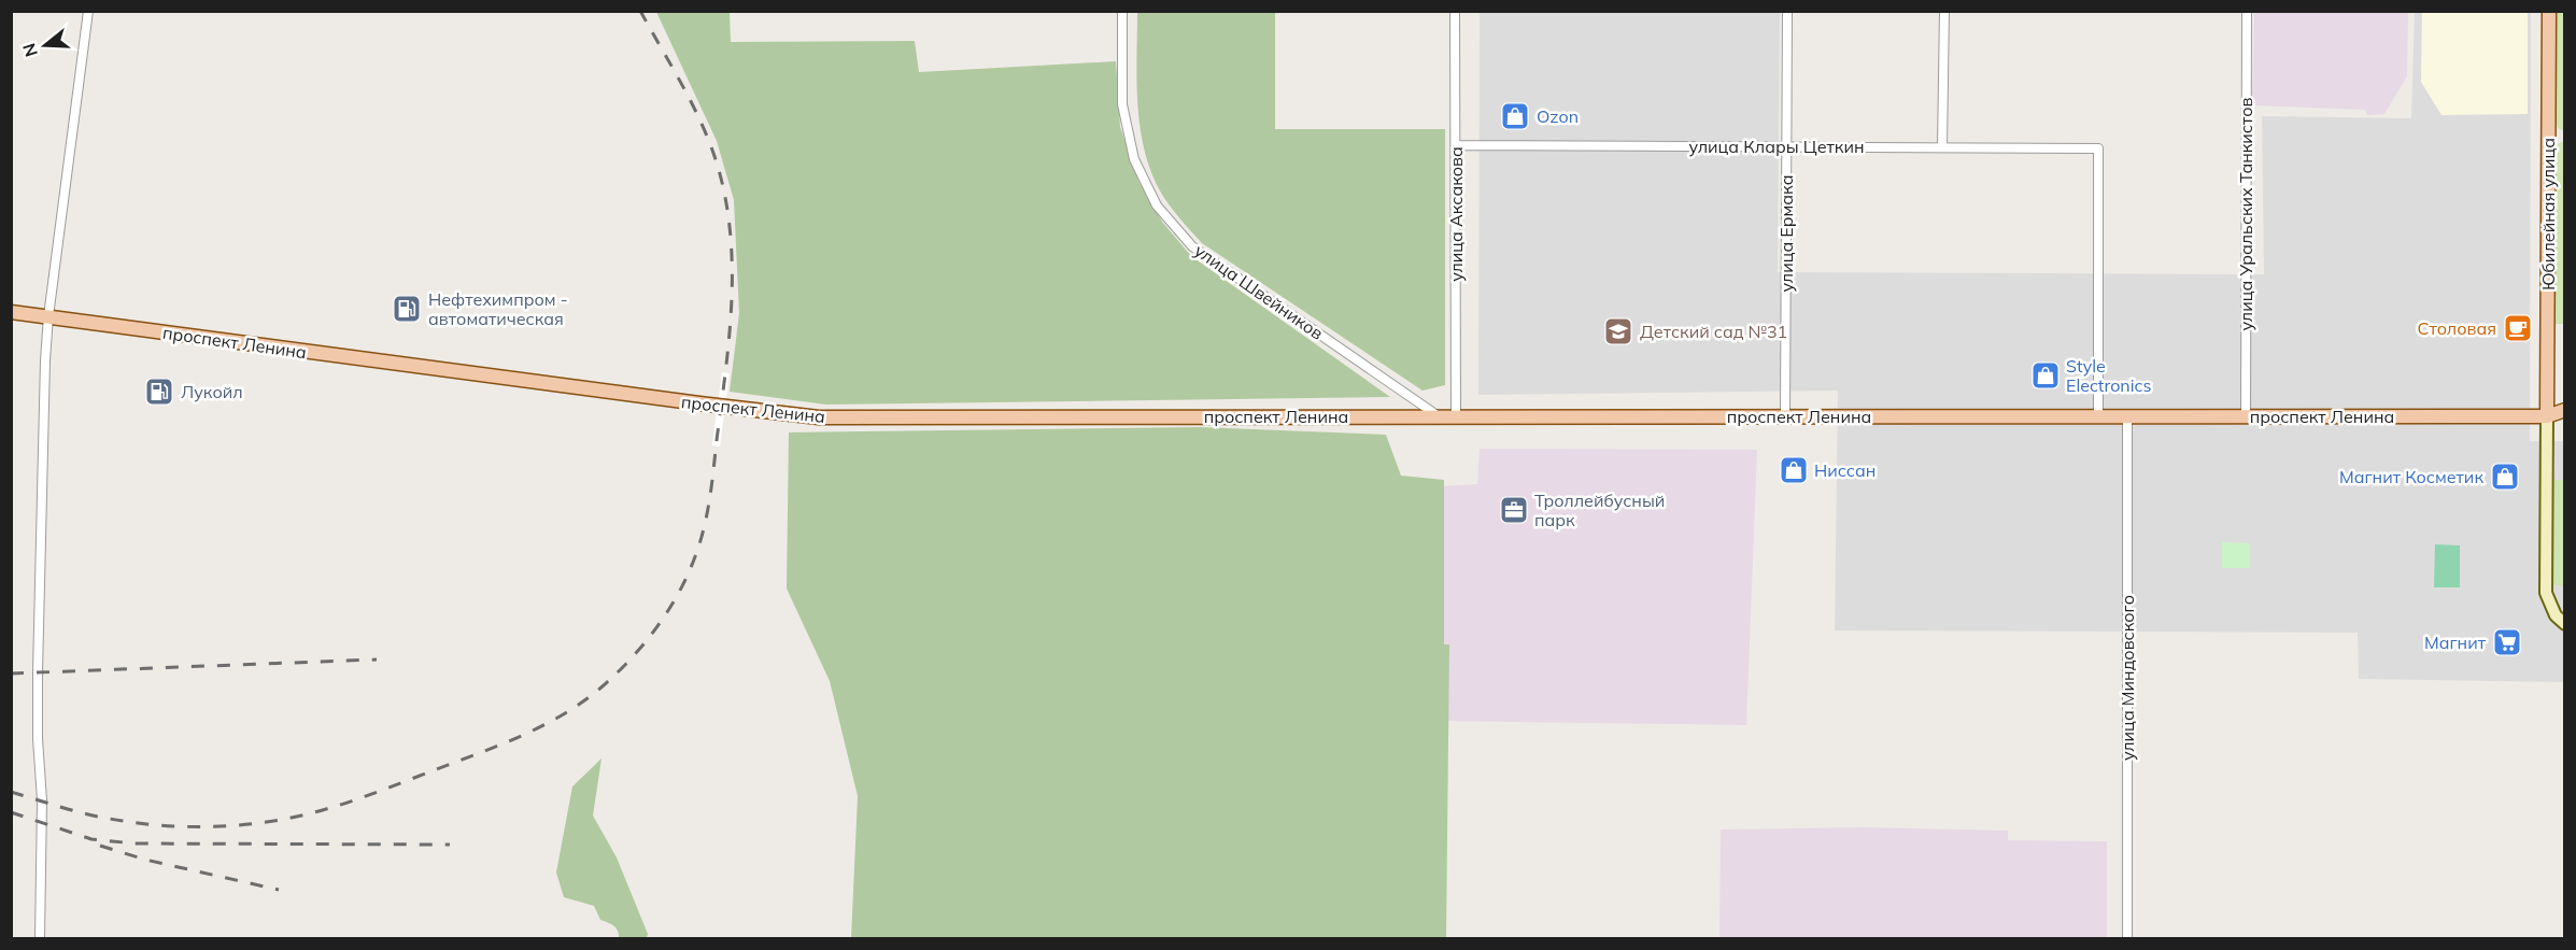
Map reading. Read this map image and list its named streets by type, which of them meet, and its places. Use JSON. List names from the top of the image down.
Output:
{
  "streets": {
    "main road": ["Юбилейная улица", "проспект Ленина"],
    "street": [
      "улица Клары Цеткин",
      "улица Аксакова",
      "улица Уральских Танкистов",
      "улица Ермака",
      "улица Швейников",
      "улица Миндовского"
    ]
  },
  "crossings": [
    ["улица Клары Цеткин", "улица Аксакова"],
    ["улица Клары Цеткин", "улица Ермака"],
    ["улица Клары Цеткин", "проспект Ленина"],
    ["улица Аксакова", "проспект Ленина"],
    ["улица Уральских Танкистов", "проспект Ленина"],
    ["Юбилейная улица", "проспект Ленина"],
    ["улица Ермака", "проспект Ленина"],
    ["улица Швейников", "проспект Ленина"],
    ["проспект Ленина", "улица Миндовского"]
  ],
  "places": {
    "shop": [
      "Ozon",
      "Style Electronics",
      "Ниссан",
      "Магнит Косметик"
    ],
    "fuel station": ["Нефтехимпром - автоматическая", "Лукойл"],
    "cafe": ["Столовая"],
    "school or university": ["Детский сад №31"],
    "office": ["Троллейбусный парк"],
    "supermarket": ["Магнит"]
  },
  "north": "left"
}
